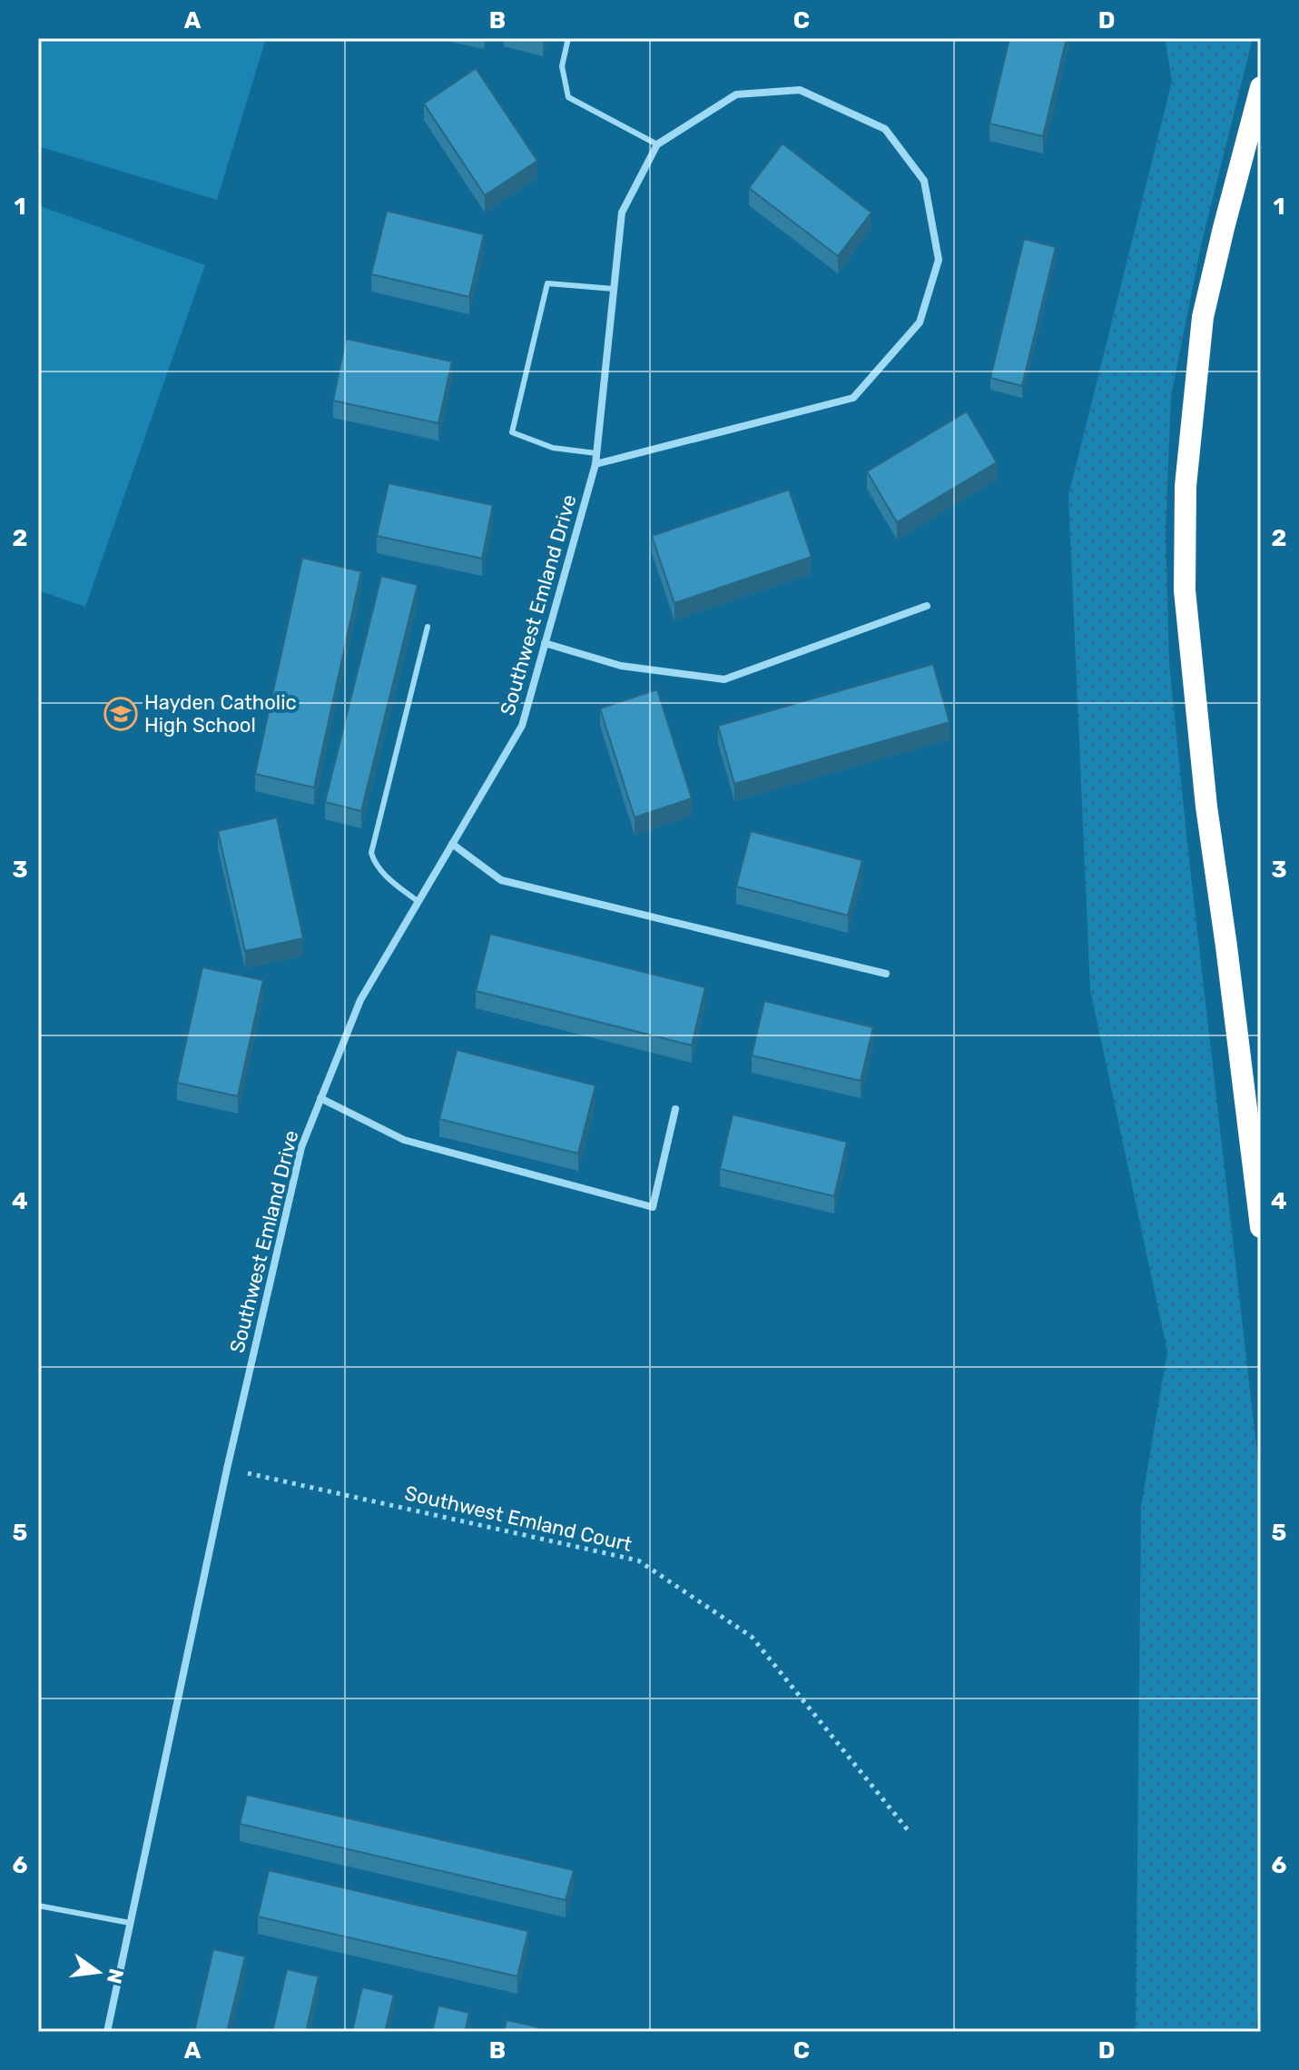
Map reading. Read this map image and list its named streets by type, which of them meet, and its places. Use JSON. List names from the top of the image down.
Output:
{
  "streets": {
    "street": ["Southwest Emland Drive"],
    "path": ["Southwest Emland Court"]
  },
  "crossings": [
    ["Southwest Emland Drive", "Southwest Emland Court"]
  ],
  "places": {
    "school or university": ["Hayden Catholic High School"]
  },
  "north": "right",
  "grid": {
    "columns": [
      "A",
      "B",
      "C",
      "D"
    ],
    "rows": [
      "1",
      "2",
      "3",
      "4",
      "5",
      "6"
    ]
  }
}
